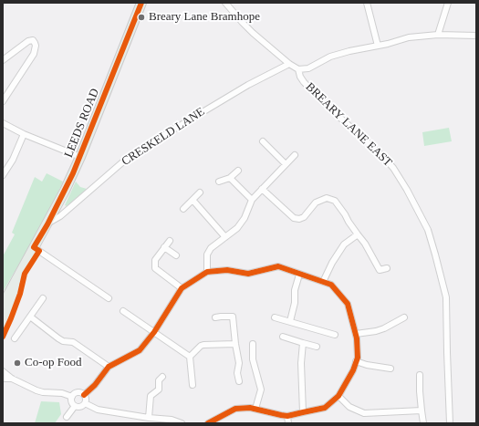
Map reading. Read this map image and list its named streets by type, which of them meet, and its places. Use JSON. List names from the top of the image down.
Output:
{
  "streets": {
    "highway": ["LEEDS ROAD"],
    "street": ["BREARY LANE EAST", "CRESKELD LANE"]
  },
  "crossings": [
    ["LEEDS ROAD", "CRESKELD LANE"],
    ["BREARY LANE EAST", "CRESKELD LANE"]
  ],
  "places": ["Breary Lane Bramhope", "Co-op Food"]
}
